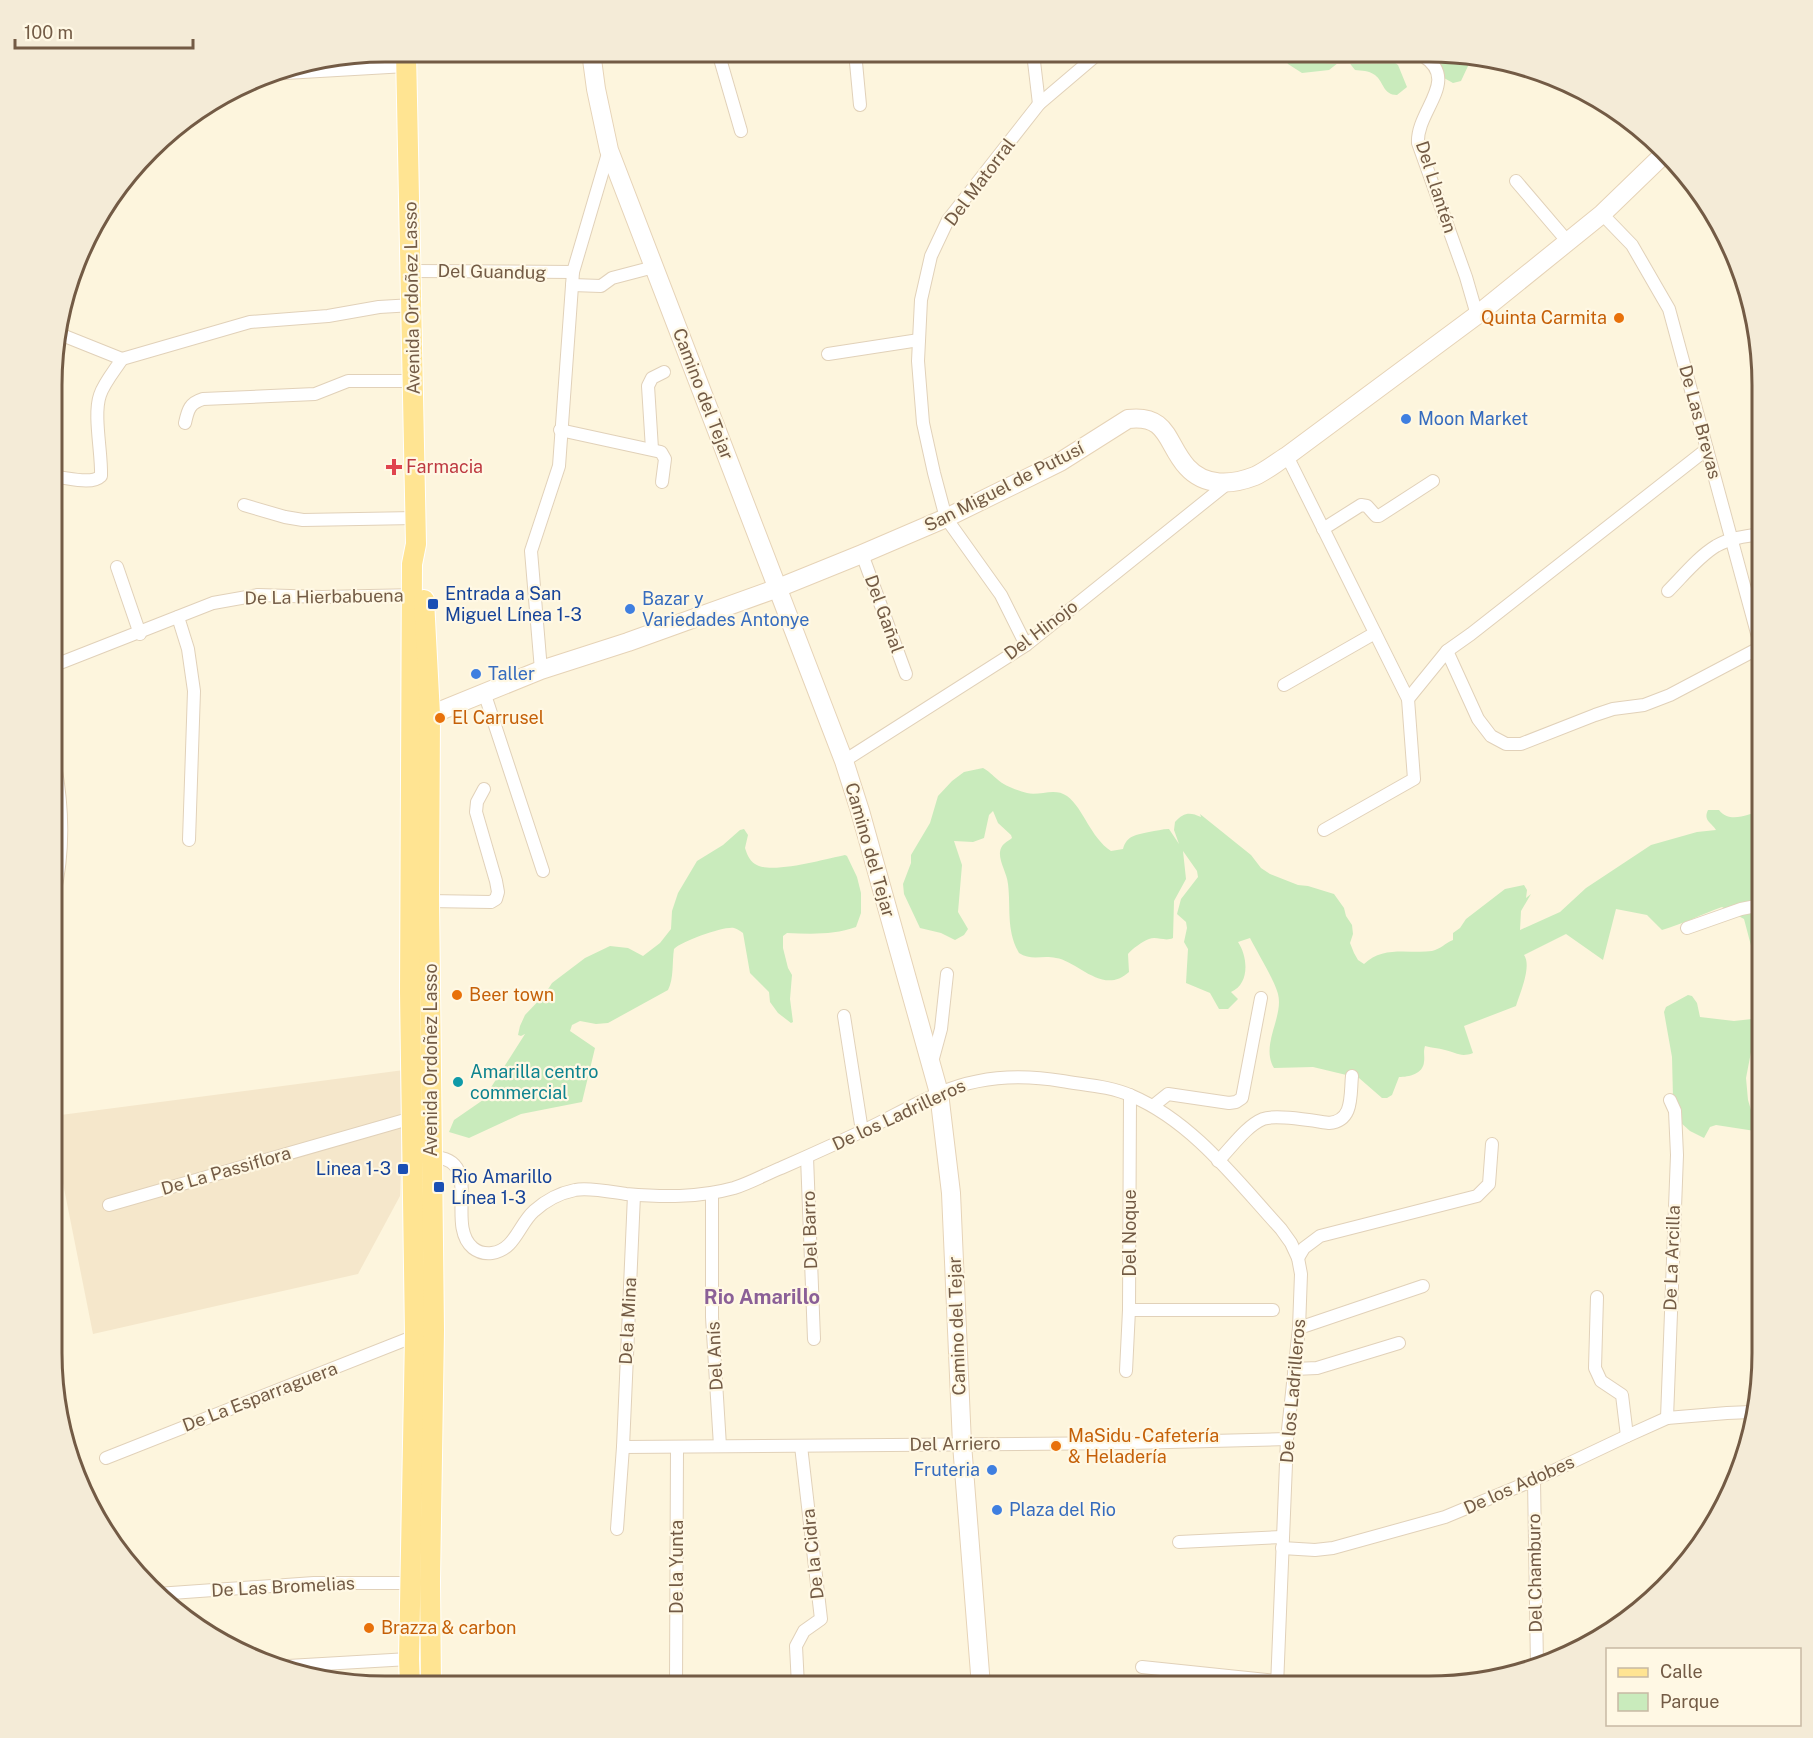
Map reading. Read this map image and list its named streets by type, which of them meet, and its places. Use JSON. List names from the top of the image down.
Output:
{
  "streets": {
    "main road": ["Avenida Ordoñez Lasso"],
    "street": [
      "Del Matorral",
      "Del Llantén",
      "Del Guandug",
      "Camino del Tejar",
      "De Las Brevas",
      "San Miguel de Putusí",
      "De La Hierbabuena",
      "Del Gañal",
      "Del Hinojo",
      "De los Ladrilleros",
      "De La Passiflora",
      "Del Barro",
      "Del Noque",
      "De La Arcilla",
      "De la Mina",
      "Del Anís",
      "De La Esparraguera",
      "Del Arriero",
      "De los Adobes",
      "De la Cidra",
      "De la Yunta",
      "Del Chamburo",
      "De Las Bromelias"
    ]
  },
  "crossings": [
    ["Del Matorral", "San Miguel de Putusí"],
    ["Del Llantén", "San Miguel de Putusí"],
    ["Del Guandug", "Avenida Ordoñez Lasso"],
    ["Del Guandug", "Camino del Tejar"],
    ["Avenida Ordoñez Lasso", "San Miguel de Putusí"],
    ["Avenida Ordoñez Lasso", "De La Hierbabuena"],
    ["Avenida Ordoñez Lasso", "De los Ladrilleros"],
    ["Avenida Ordoñez Lasso", "De La Passiflora"],
    ["Avenida Ordoñez Lasso", "De La Esparraguera"],
    ["Avenida Ordoñez Lasso", "De Las Bromelias"],
    ["Camino del Tejar", "San Miguel de Putusí"],
    ["Camino del Tejar", "Del Hinojo"],
    ["Camino del Tejar", "De los Ladrilleros"],
    ["Camino del Tejar", "Del Arriero"],
    ["De Las Brevas", "San Miguel de Putusí"],
    ["San Miguel de Putusí", "Del Gañal"],
    ["San Miguel de Putusí", "Del Hinojo"],
    ["De los Ladrilleros", "Del Barro"],
    ["De los Ladrilleros", "Del Noque"],
    ["De los Ladrilleros", "De la Mina"],
    ["De los Ladrilleros", "Del Anís"],
    ["De los Ladrilleros", "Del Arriero"],
    ["De los Ladrilleros", "De los Adobes"],
    ["De La Arcilla", "De los Adobes"],
    ["De la Mina", "Del Arriero"],
    ["Del Anís", "Del Arriero"],
    ["Del Arriero", "De la Cidra"],
    ["Del Arriero", "De la Yunta"],
    ["De los Adobes", "Del Chamburo"]
  ],
  "districts": ["Rio Amarillo"],
  "places": {
    "other": [
      "Quinta Carmita",
      "Moon Market",
      "Bazar y Variedades Antonye",
      "Taller",
      "El Carrusel",
      "Beer town",
      "Amarilla centro commercial",
      "MaSidu - Cafetería & Heladería",
      "Fruteria",
      "Plaza del Rio",
      "Brazza & carbon"
    ],
    "health": ["Farmacia"],
    "transit": ["Entrada a San Miguel Línea 1-3", "Linea 1-3", "Rio Amarillo Línea 1-3"]
  },
  "legend": ["Calle", "Parque"],
  "scale_bar": "100 m"
}
